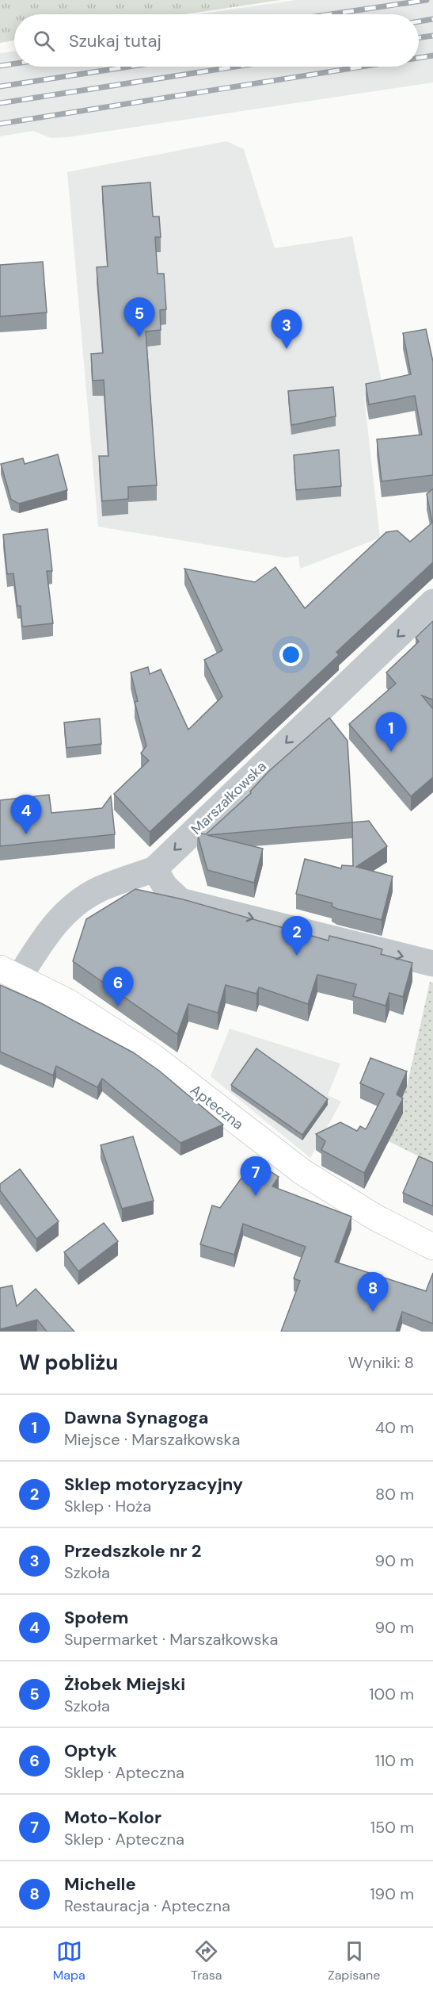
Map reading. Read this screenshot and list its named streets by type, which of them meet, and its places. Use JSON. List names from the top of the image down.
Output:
{
  "streets": {
    "street": ["Marszałkowska", "Apteczna"]
  },
  "crossings": [
    ["Marszałkowska", "Apteczna"]
  ],
  "one_way": ["Marszałkowska"],
  "page": {
    "search": "Szukaj tutaj",
    "pins": [
      "5",
      "3",
      "1",
      "4",
      "2",
      "6",
      "7",
      "8"
    ],
    "heading": ["W pobliżu", "Wyniki: 8"],
    "list": [
      {
        "mark": "1",
        "name": "Dawna Synagoga",
        "note": "Miejsce · Marszałkowska",
        "value": "40 m"
      },
      {
        "mark": "2",
        "name": "Sklep motoryzacyjny",
        "note": "Sklep · Hoża",
        "value": "80 m"
      },
      {
        "mark": "3",
        "name": "Przedszkole nr 2",
        "note": "Szkoła",
        "value": "90 m"
      },
      {
        "mark": "4",
        "name": "Społem",
        "note": "Supermarket · Marszałkowska",
        "value": "90 m"
      },
      {
        "mark": "5",
        "name": "Żłobek Miejski",
        "note": "Szkoła",
        "value": "100 m"
      },
      {
        "mark": "6",
        "name": "Optyk",
        "note": "Sklep · Apteczna",
        "value": "110 m"
      },
      {
        "mark": "7",
        "name": "Moto-Kolor",
        "note": "Sklep · Apteczna",
        "value": "150 m"
      },
      {
        "mark": "8",
        "name": "Michelle",
        "note": "Restauracja · Apteczna",
        "value": "190 m"
      }
    ],
    "nav": ["Mapa", "Trasa", "Zapisane"]
  }
}
